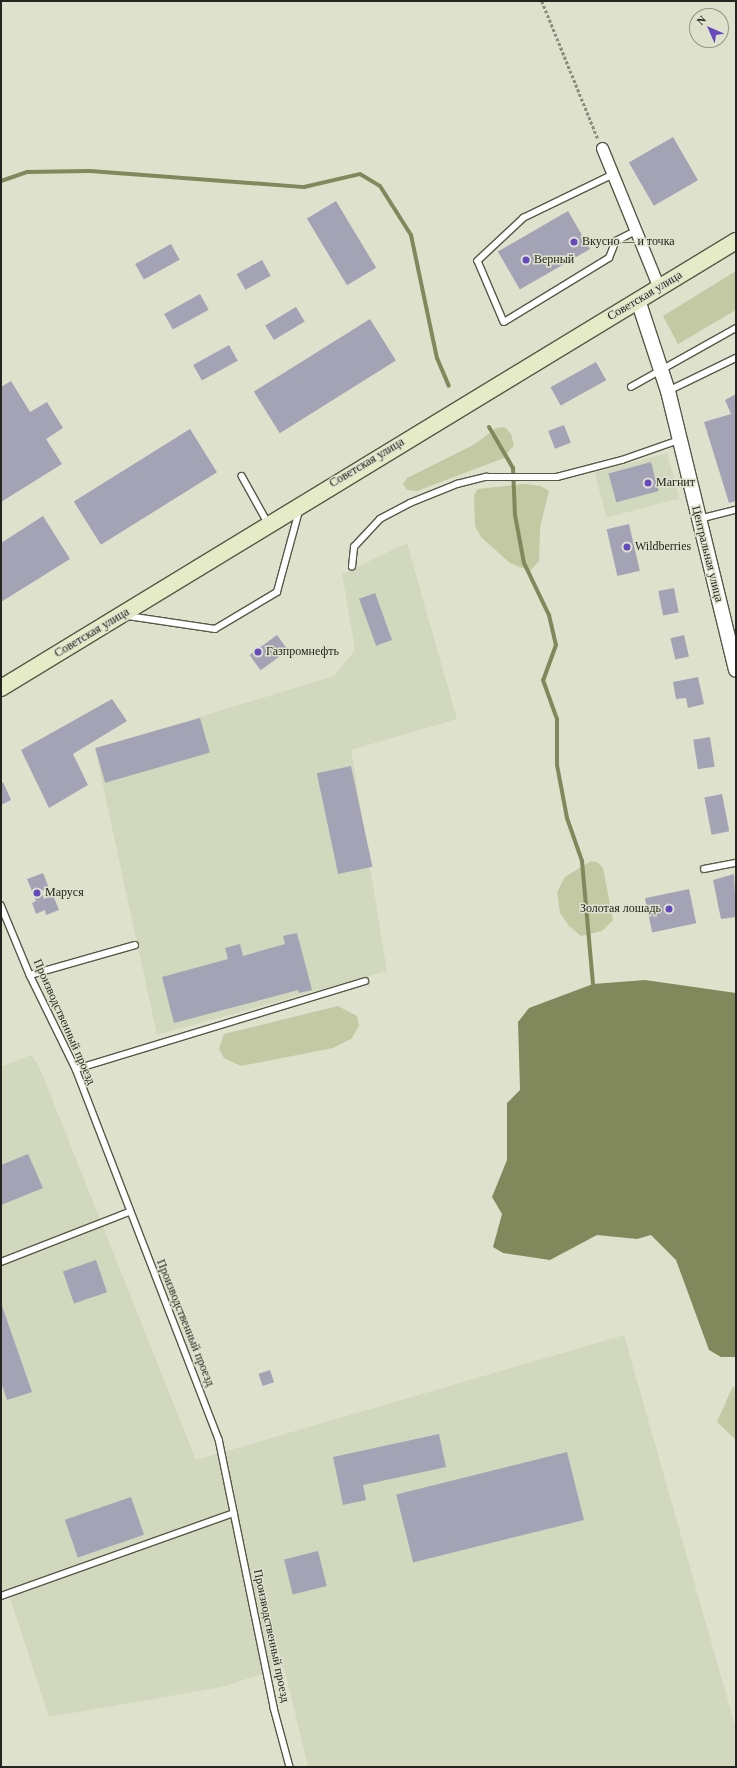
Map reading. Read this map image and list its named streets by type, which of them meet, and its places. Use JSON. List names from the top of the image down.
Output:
{
  "streets": {
    "main road": ["Советская улица"],
    "street": ["Центральная улица"],
    "lane": ["Производственный проезд"]
  },
  "crossings": [
    ["Советская улица", "Центральная улица"]
  ],
  "places": [
    "Вкусно — и точка",
    "Верный",
    "Магнит",
    "Wildberries",
    "Газпромнефть",
    "Маруся",
    "Золотая лошадь"
  ],
  "north": "top left"
}
